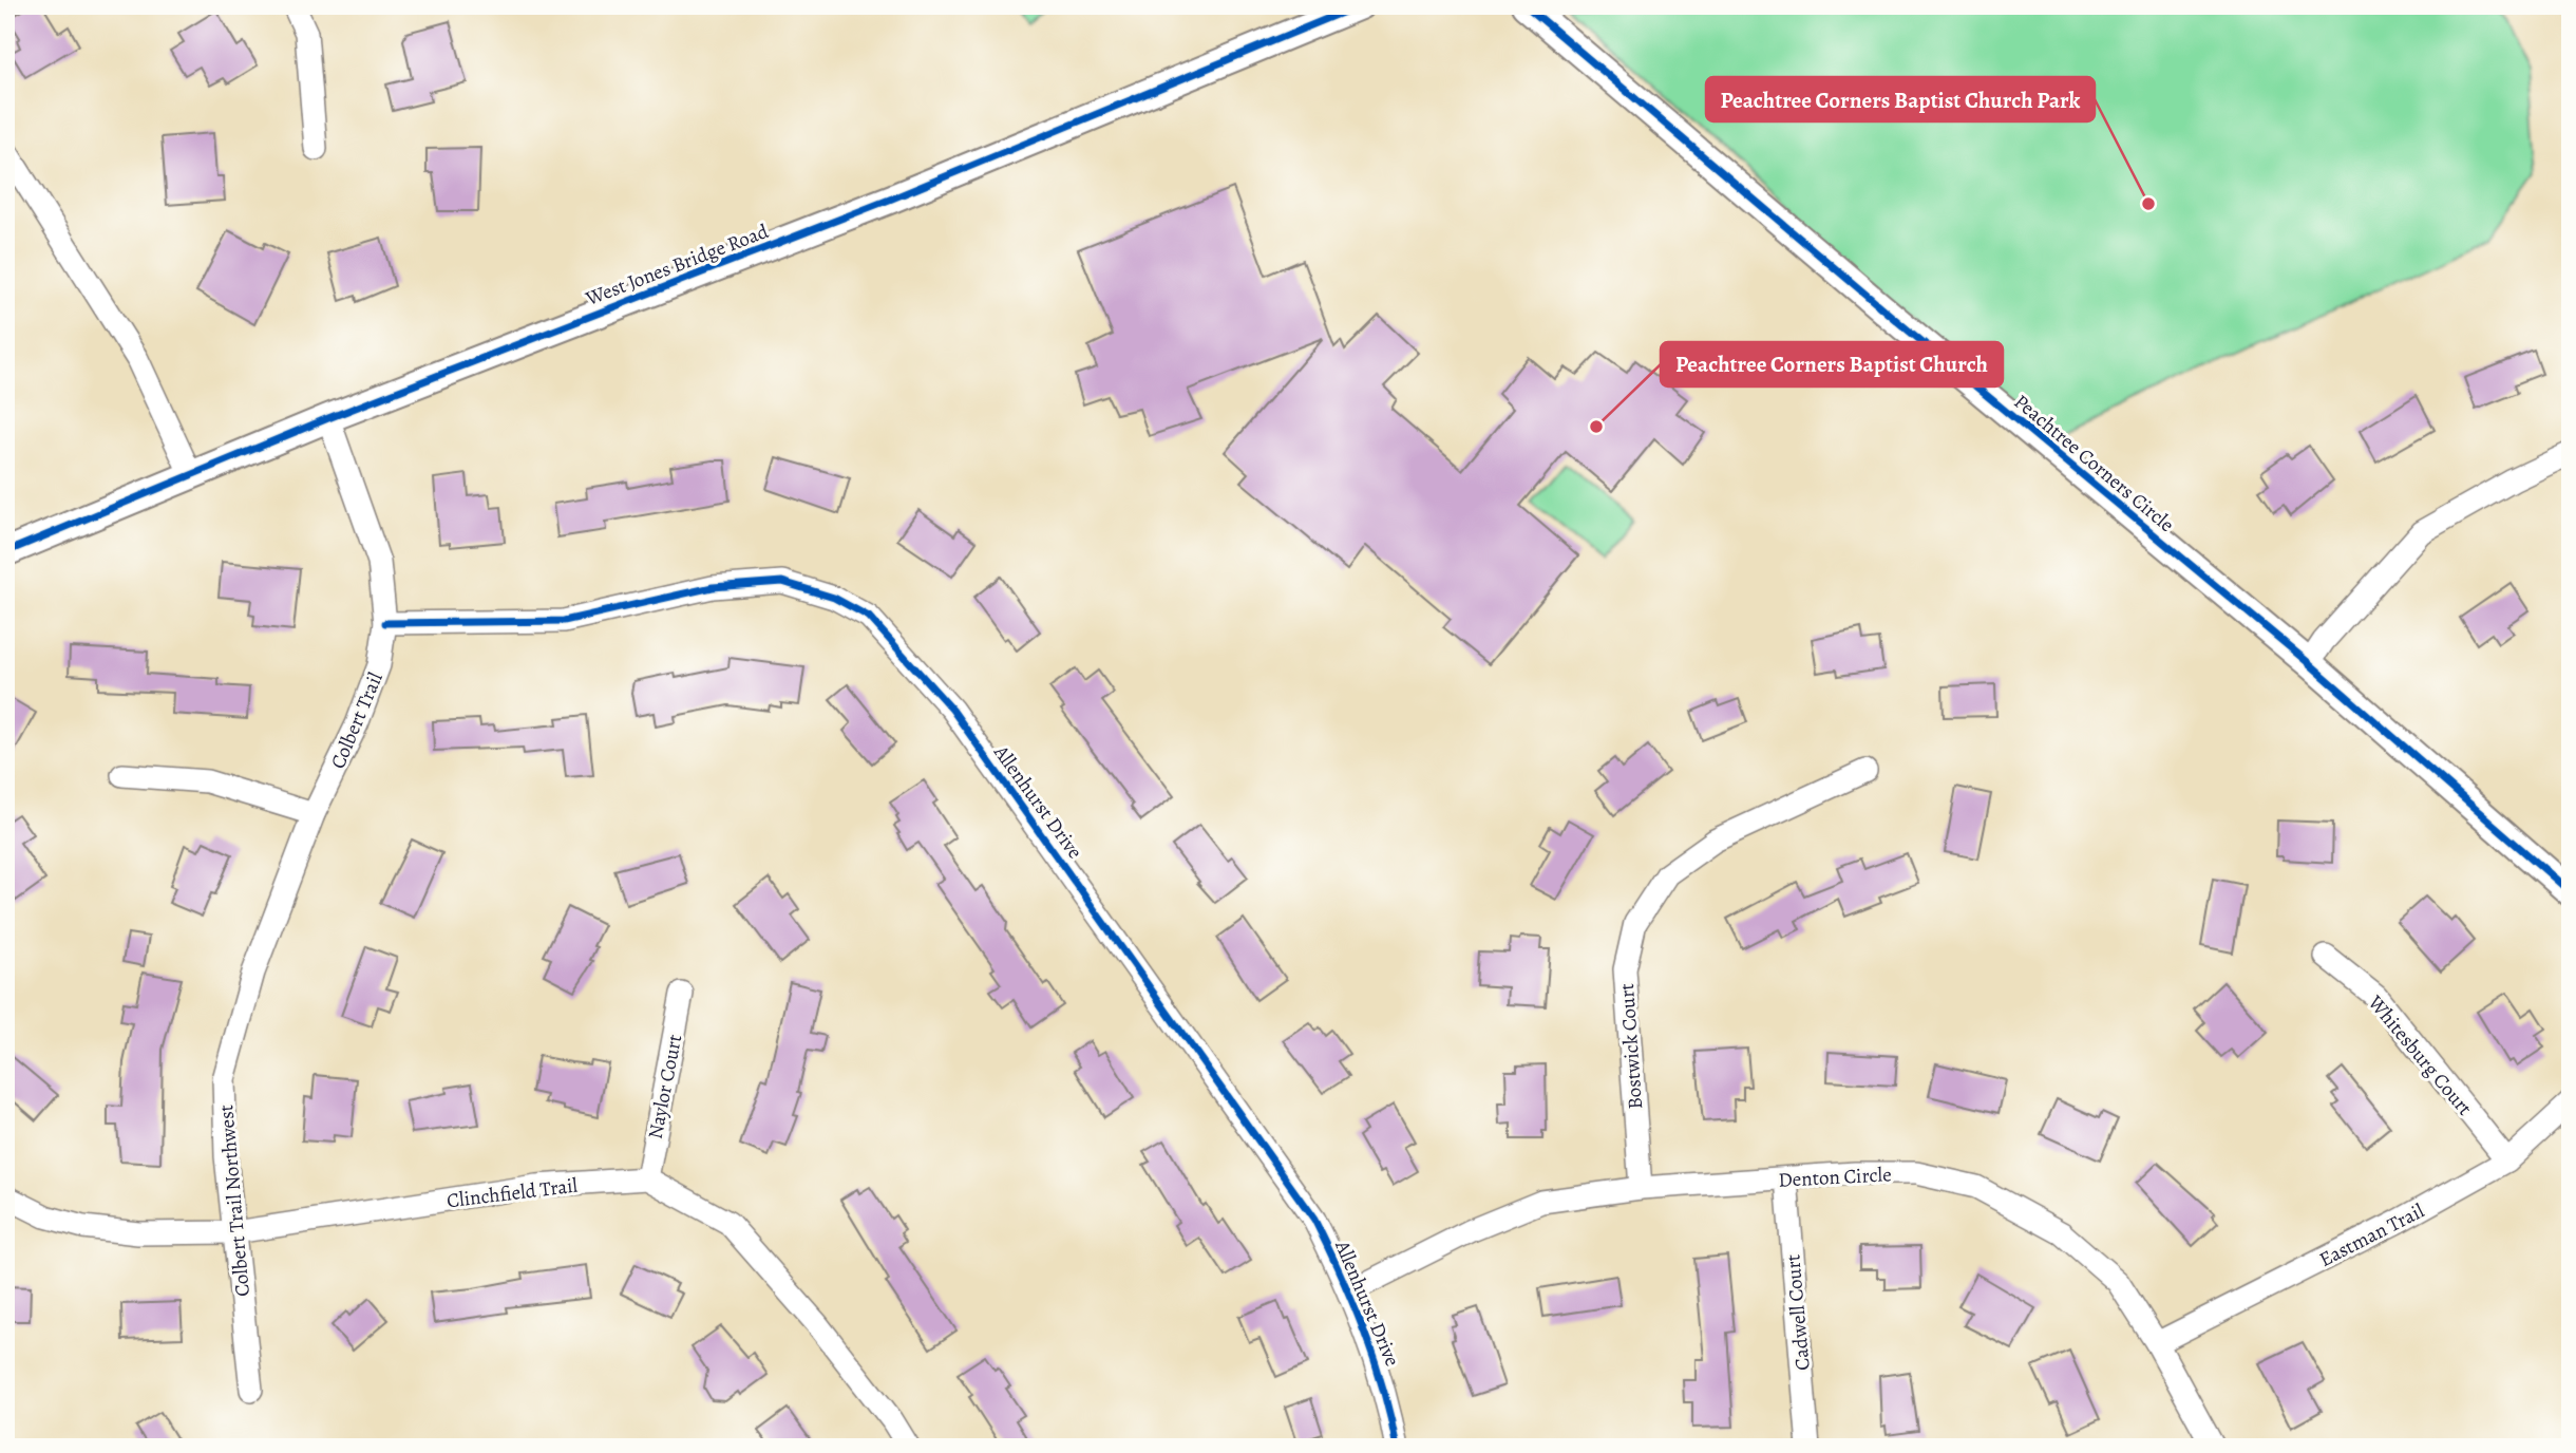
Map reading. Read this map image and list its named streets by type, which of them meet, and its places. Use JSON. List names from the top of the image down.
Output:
{
  "streets": {
    "street": [
      "West Jones Bridge Road",
      "Peachtree Corners Circle",
      "Colbert Trail",
      "Allenhurst Drive",
      "Bostwick Court",
      "Whitesburg Court",
      "Naylor Court",
      "Denton Circle",
      "Clinchfield Trail",
      "Colbert Trail Northwest",
      "Eastman Trail",
      "Cadwell Court"
    ]
  },
  "crossings": [
    ["West Jones Bridge Road", "Colbert Trail"],
    ["Colbert Trail", "Allenhurst Drive"],
    ["Colbert Trail", "Colbert Trail Northwest"],
    ["Allenhurst Drive", "Denton Circle"],
    ["Bostwick Court", "Denton Circle"],
    ["Whitesburg Court", "Eastman Trail"],
    ["Naylor Court", "Clinchfield Trail"],
    ["Denton Circle", "Eastman Trail"],
    ["Denton Circle", "Cadwell Court"],
    ["Clinchfield Trail", "Colbert Trail Northwest"]
  ],
  "places": ["Peachtree Corners Baptist Church Park", "Peachtree Corners Baptist Church"]
}
